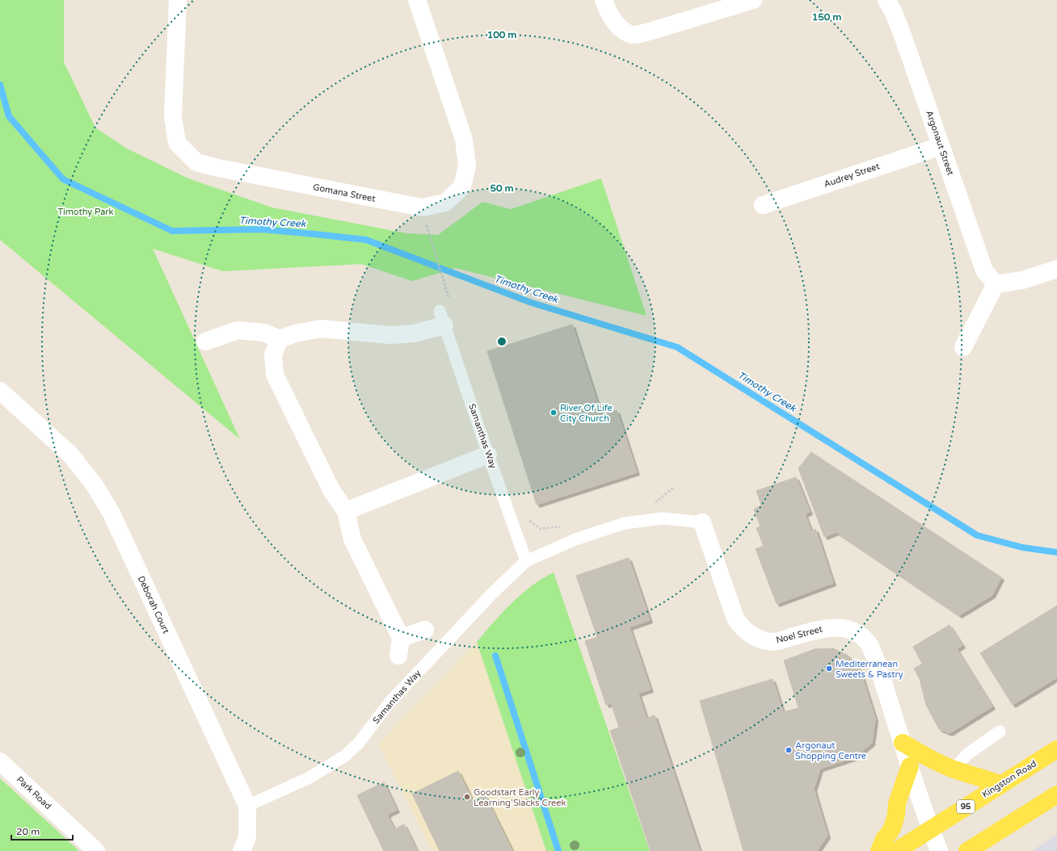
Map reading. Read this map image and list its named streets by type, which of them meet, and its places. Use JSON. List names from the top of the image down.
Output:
{
  "streets": {
    "main road": ["Kingston Road", "95"],
    "street": [
      "Argonaut Street",
      "Audrey Street",
      "Gomana Street",
      "Deborah Court",
      "Noel Street",
      "Park Road"
    ],
    "lane": ["Samanthas Way"]
  },
  "crossings": [
    ["Argonaut Street", "Audrey Street"],
    ["Samanthas Way", "Deborah Court"],
    ["Samanthas Way", "Noel Street"],
    ["Noel Street", "Kingston Road"]
  ],
  "water": ["Timothy Creek"],
  "parks": ["Timothy Park"],
  "places": [
    "River Of Life City Church",
    "Mediterranean Sweets & Pastry",
    "Argonaut Shopping Centre",
    "Goodstart Early Learning Slacks Creek"
  ],
  "scale_bar": "20 m",
  "rings": ["150 m", "100 m", "50 m"]
}
